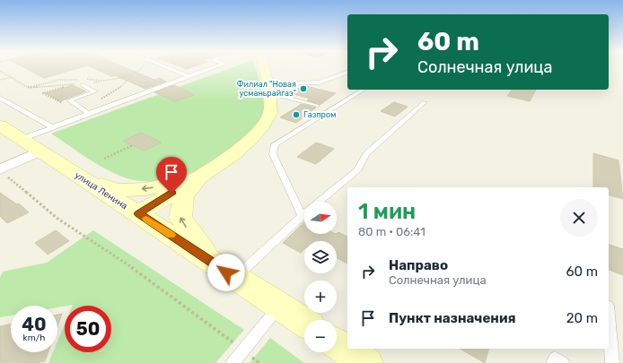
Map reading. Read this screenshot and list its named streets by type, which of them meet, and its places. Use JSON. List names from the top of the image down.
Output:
{
  "streets": {
    "street": ["улица Ленина"]
  },
  "places": ["Филиал \"Новая усманьрайгаз\"", "Газпром"],
  "north": "right",
  "page": {
    "turn": ["60 m", "Солнечная улица"],
    "heading": ["1 мин", "80 m · 06:41"],
    "map_buttons": ["+", "−"],
    "list": [
      {
        "name": "Направо",
        "note": "Солнечная улица",
        "value": "60 m"
      },
      {
        "name": "Пункт назначения",
        "value": "20 m"
      }
    ],
    "speed": "40 km/h",
    "limit": "50"
  }
}
